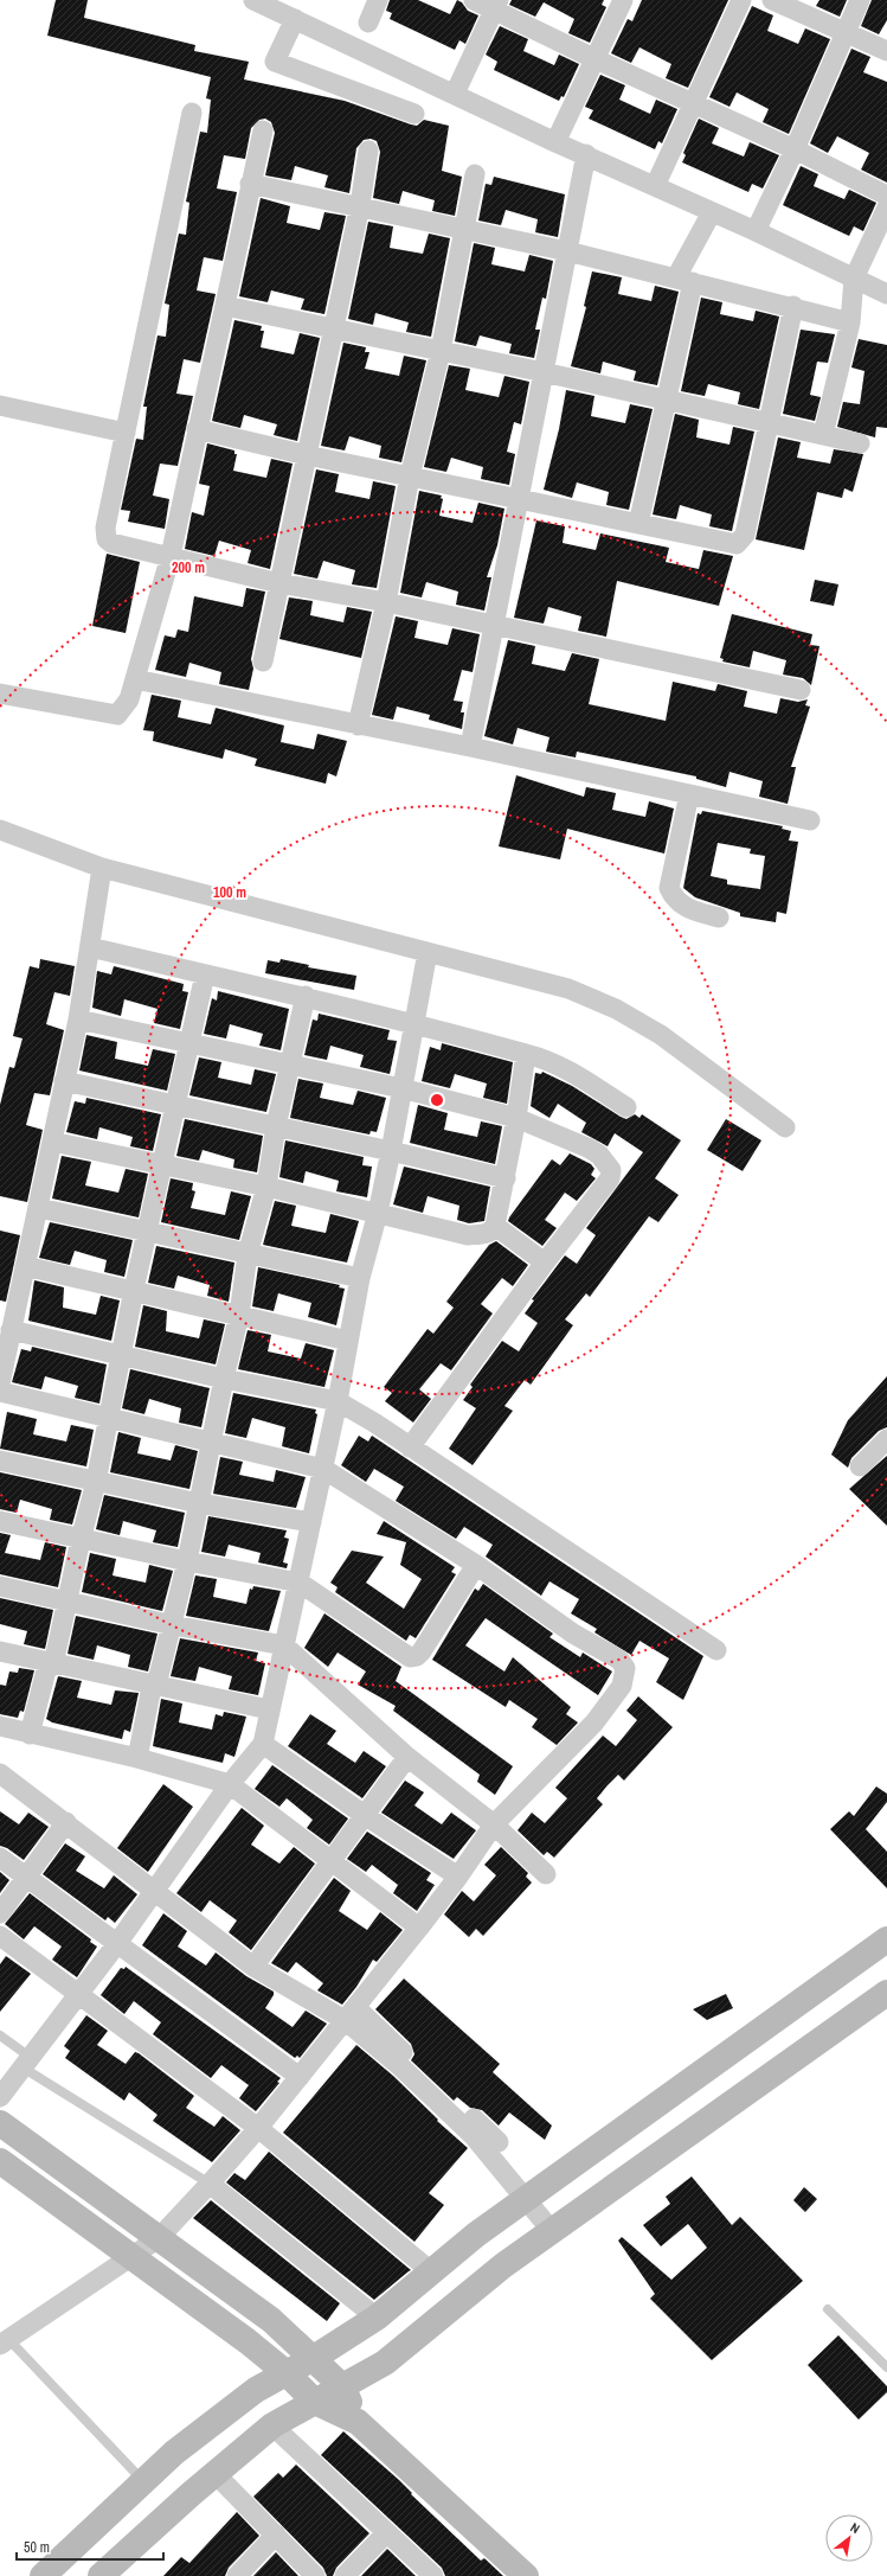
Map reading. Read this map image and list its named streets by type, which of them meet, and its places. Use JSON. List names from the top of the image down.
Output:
{
  "scale_bar": "50 m",
  "north": "top right",
  "rings": ["200 m", "100 m"]
}
